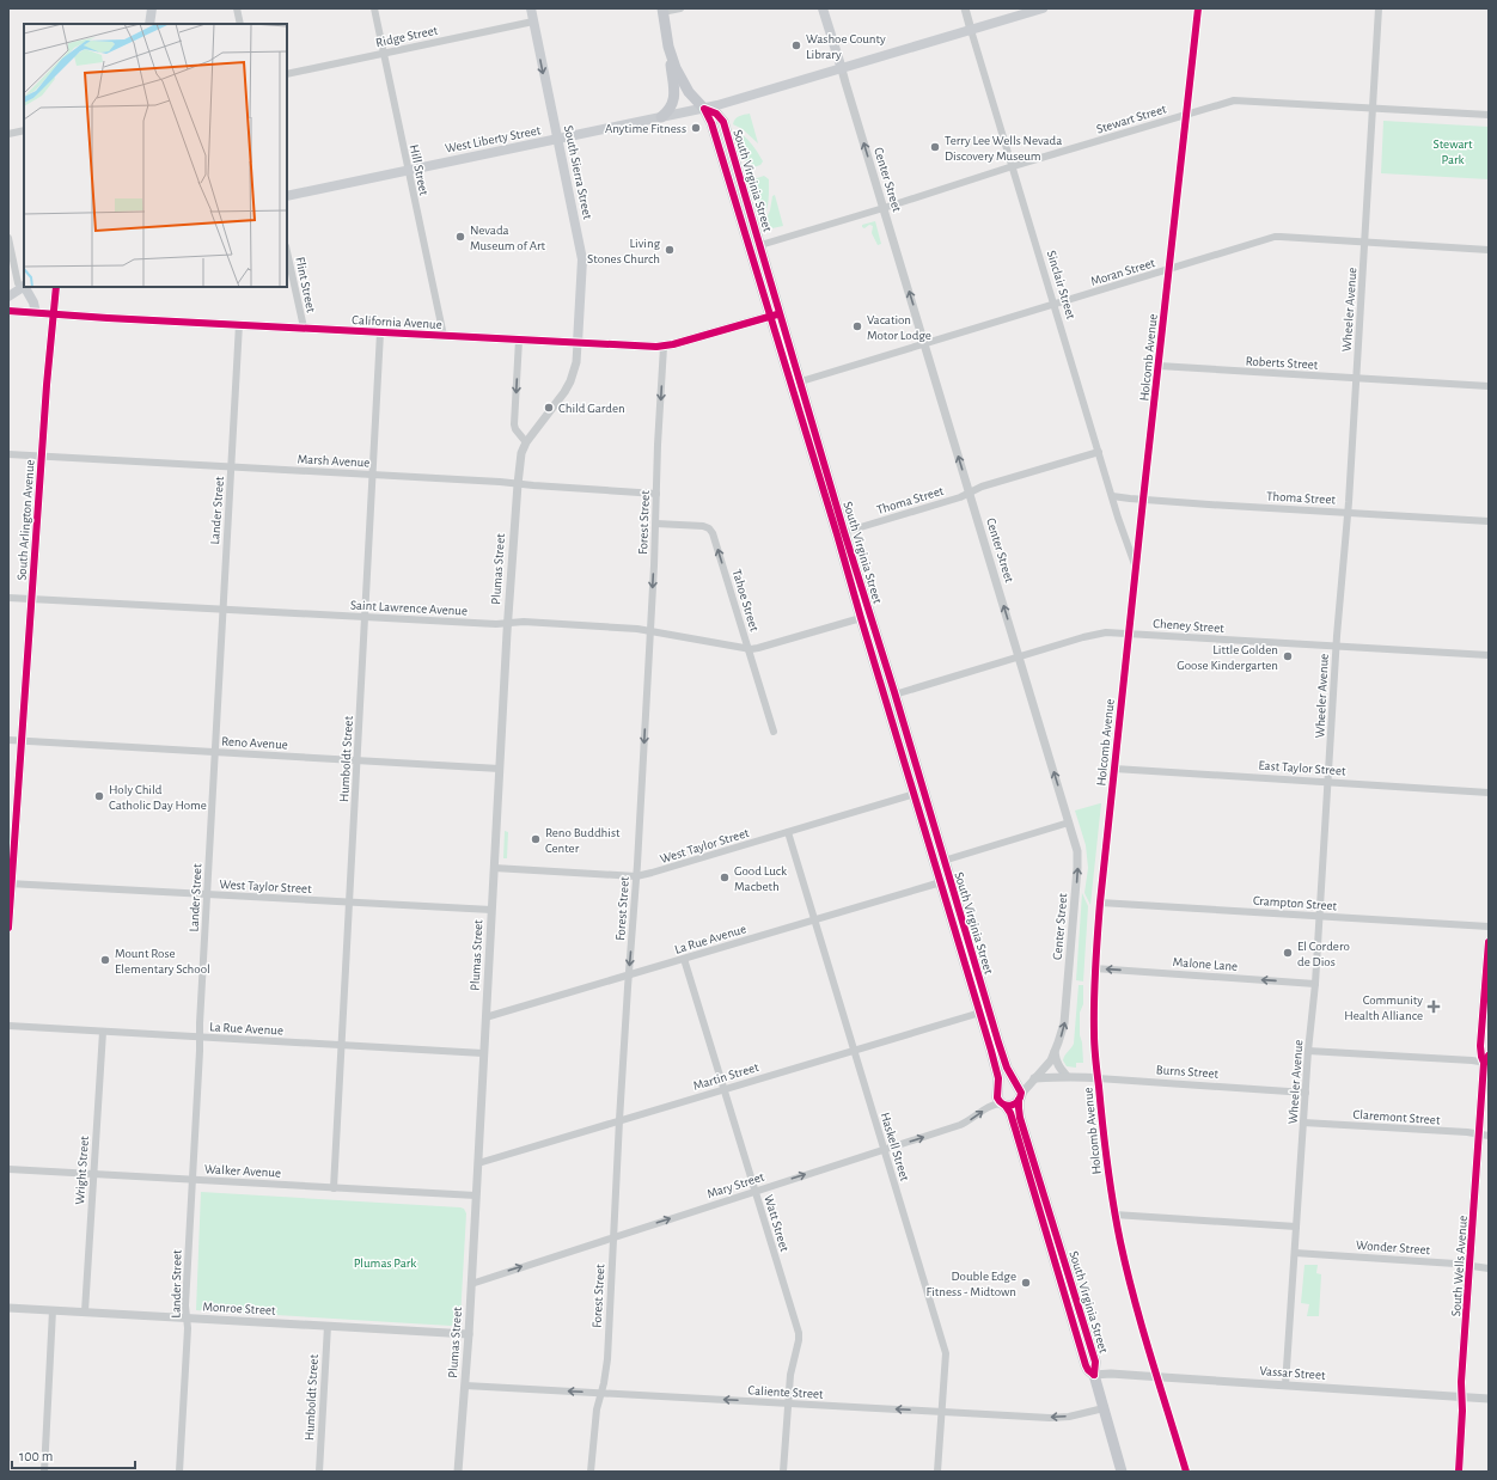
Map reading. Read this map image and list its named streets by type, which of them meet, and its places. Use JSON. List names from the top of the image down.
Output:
{
  "streets": {
    "main road": [
      "West Liberty Street",
      "South Sierra Street",
      "Center Street",
      "South Virginia Street",
      "California Avenue",
      "South Arlington Avenue",
      "South Wells Avenue"
    ],
    "street": [
      "Ridge Street",
      "Stewart Street",
      "Hill Street",
      "Moran Street",
      "Flint Street",
      "Sinclair Street",
      "Wheeler Avenue",
      "Holcomb Avenue",
      "Roberts Street",
      "Marsh Avenue",
      "Thoma Street",
      "Lander Street",
      "Forest Street",
      "Plumas Street",
      "Tahoe Street",
      "Saint Lawrence Avenue",
      "Cheney Street",
      "Reno Avenue",
      "Humboldt Street",
      "East Taylor Street",
      "West Taylor Street",
      "Crampton Street",
      "La Rue Avenue",
      "Malone Lane",
      "Burns Street",
      "Martin Street",
      "Claremont Street",
      "Haskell Street",
      "Wright Street",
      "Walker Avenue",
      "Mary Street",
      "Watt Street",
      "Wonder Street",
      "Monroe Street",
      "Vassar Street",
      "Caliente Street"
    ]
  },
  "crossings": [
    ["Ridge Street", "Hill Street"],
    ["Ridge Street", "South Sierra Street"],
    ["Stewart Street", "Center Street"],
    ["Stewart Street", "South Virginia Street"],
    ["Stewart Street", "Sinclair Street"],
    ["Stewart Street", "Wheeler Avenue"],
    ["Stewart Street", "Holcomb Avenue"],
    ["West Liberty Street", "Hill Street"],
    ["West Liberty Street", "South Sierra Street"],
    ["West Liberty Street", "Center Street"],
    ["West Liberty Street", "South Virginia Street"],
    ["West Liberty Street", "Sinclair Street"],
    ["Hill Street", "California Avenue"],
    ["South Sierra Street", "California Avenue"],
    ["South Sierra Street", "Plumas Street"],
    ["Center Street", "South Virginia Street"],
    ["Center Street", "Moran Street"],
    ["Center Street", "Thoma Street"],
    ["Center Street", "Cheney Street"],
    ["Center Street", "Burns Street"],
    ["Center Street", "Mary Street"],
    ["South Virginia Street", "Moran Street"],
    ["South Virginia Street", "California Avenue"],
    ["South Virginia Street", "Thoma Street"],
    ["South Virginia Street", "Saint Lawrence Avenue"],
    ["South Virginia Street", "Cheney Street"],
    ["South Virginia Street", "West Taylor Street"],
    ["South Virginia Street", "La Rue Avenue"],
    ["South Virginia Street", "Martin Street"],
    ["South Virginia Street", "Mary Street"],
    ["South Virginia Street", "Vassar Street"],
    ["South Virginia Street", "Caliente Street"],
    ["Moran Street", "Sinclair Street"],
    ["Moran Street", "Wheeler Avenue"],
    ["Moran Street", "Holcomb Avenue"],
    ["Flint Street", "California Avenue"],
    ["Sinclair Street", "Holcomb Avenue"],
    ["Sinclair Street", "Thoma Street"],
    ["Wheeler Avenue", "Roberts Street"],
    ["Wheeler Avenue", "Thoma Street"],
    ["Wheeler Avenue", "Cheney Street"],
    ["Wheeler Avenue", "East Taylor Street"],
    ["Wheeler Avenue", "Crampton Street"],
    ["Wheeler Avenue", "Malone Lane"],
    ["Wheeler Avenue", "Burns Street"],
    ["Wheeler Avenue", "Claremont Street"],
    ["Wheeler Avenue", "Wonder Street"],
    ["Wheeler Avenue", "Vassar Street"],
    ["California Avenue", "Lander Street"],
    ["California Avenue", "South Arlington Avenue"],
    ["California Avenue", "Forest Street"],
    ["California Avenue", "Plumas Street"],
    ["California Avenue", "Humboldt Street"],
    ["Holcomb Avenue", "Roberts Street"],
    ["Holcomb Avenue", "Thoma Street"],
    ["Holcomb Avenue", "Cheney Street"],
    ["Holcomb Avenue", "East Taylor Street"],
    ["Holcomb Avenue", "Crampton Street"],
    ["Holcomb Avenue", "Malone Lane"],
    ["Holcomb Avenue", "Burns Street"],
    ["Holcomb Avenue", "Vassar Street"],
    ["Marsh Avenue", "Lander Street"],
    ["Marsh Avenue", "South Arlington Avenue"],
    ["Marsh Avenue", "Forest Street"],
    ["Marsh Avenue", "Plumas Street"],
    ["Marsh Avenue", "Humboldt Street"],
    ["Lander Street", "Saint Lawrence Avenue"],
    ["Lander Street", "Reno Avenue"],
    ["Lander Street", "West Taylor Street"],
    ["Lander Street", "La Rue Avenue"],
    ["Lander Street", "Walker Avenue"],
    ["Lander Street", "Monroe Street"],
    ["South Arlington Avenue", "Saint Lawrence Avenue"],
    ["South Arlington Avenue", "Reno Avenue"],
    ["South Arlington Avenue", "West Taylor Street"],
    ["Forest Street", "Tahoe Street"],
    ["Forest Street", "Saint Lawrence Avenue"],
    ["Forest Street", "West Taylor Street"],
    ["Forest Street", "La Rue Avenue"],
    ["Forest Street", "Martin Street"],
    ["Forest Street", "Mary Street"],
    ["Forest Street", "Caliente Street"],
    ["Plumas Street", "Saint Lawrence Avenue"],
    ["Plumas Street", "Reno Avenue"],
    ["Plumas Street", "West Taylor Street"],
    ["Plumas Street", "La Rue Avenue"],
    ["Plumas Street", "Martin Street"],
    ["Plumas Street", "Walker Avenue"],
    ["Plumas Street", "Mary Street"],
    ["Plumas Street", "Monroe Street"],
    ["Plumas Street", "Caliente Street"],
    ["Tahoe Street", "Saint Lawrence Avenue"],
    ["Saint Lawrence Avenue", "Humboldt Street"],
    ["Reno Avenue", "Humboldt Street"],
    ["Humboldt Street", "West Taylor Street"],
    ["Humboldt Street", "La Rue Avenue"],
    ["Humboldt Street", "Walker Avenue"],
    ["Humboldt Street", "Monroe Street"],
    ["West Taylor Street", "Haskell Street"],
    ["La Rue Avenue", "Haskell Street"],
    ["La Rue Avenue", "Wright Street"],
    ["La Rue Avenue", "Watt Street"],
    ["Martin Street", "Haskell Street"],
    ["Martin Street", "Watt Street"],
    ["Claremont Street", "South Wells Avenue"],
    ["Haskell Street", "Mary Street"],
    ["Haskell Street", "Caliente Street"],
    ["Wright Street", "Walker Avenue"],
    ["Wright Street", "Monroe Street"],
    ["Mary Street", "Watt Street"],
    ["Watt Street", "Caliente Street"],
    ["Wonder Street", "South Wells Avenue"],
    ["South Wells Avenue", "Vassar Street"]
  ],
  "one_way": [
    "South Sierra Street",
    "Center Street",
    "Forest Street",
    "Tahoe Street",
    "Malone Lane",
    "Mary Street",
    "Caliente Street"
  ],
  "parks": ["Stewart Park", "Plumas Park"],
  "places": {
    "other": [
      "Washoe County Library",
      "Anytime Fitness",
      "Terry Lee Wells Nevada Discovery Museum",
      "Nevada Museum of Art",
      "Living Stones Church",
      "Vacation Motor Lodge",
      "Child Garden",
      "Little Golden Goose Kindergarten",
      "Holy Child Catholic Day Home",
      "Reno Buddhist Center",
      "Good Luck Macbeth",
      "El Cordero de Dios",
      "Mount Rose Elementary School",
      "Double Edge Fitness - Midtown"
    ],
    "health": ["Community Health Alliance"]
  },
  "scale_bar": "100 m"
}
